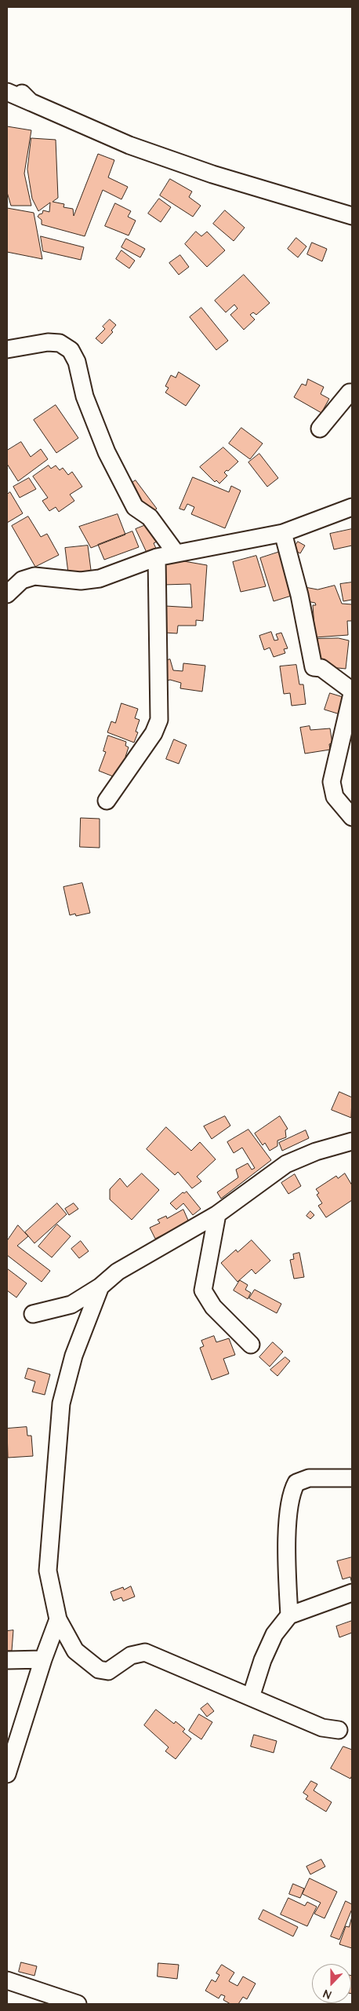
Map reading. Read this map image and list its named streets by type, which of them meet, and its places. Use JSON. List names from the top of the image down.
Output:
{
  "north": "bottom"
}
